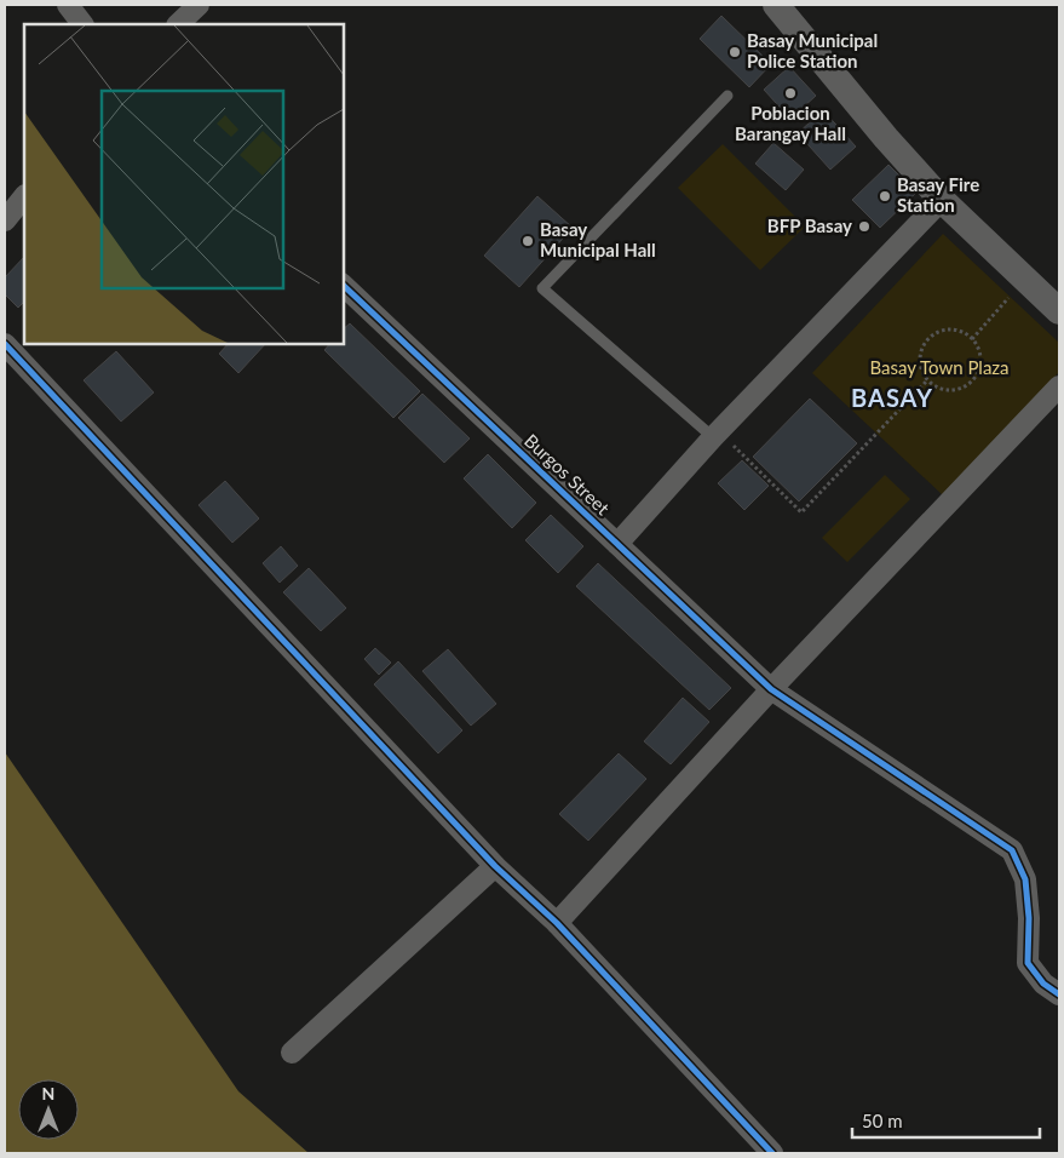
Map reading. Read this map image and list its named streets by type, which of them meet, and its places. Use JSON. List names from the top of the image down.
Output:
{
  "streets": {
    "street": ["Burgos Street"]
  },
  "districts": ["BASAY"],
  "parks": ["Basay Town Plaza"],
  "places": [
    "Basay Municipal Police Station",
    "Poblacion Barangay Hall",
    "Basay Fire Station",
    "BFP Basay",
    "Basay Municipal Hall"
  ],
  "scale_bar": "50 m",
  "north": "top"
}
